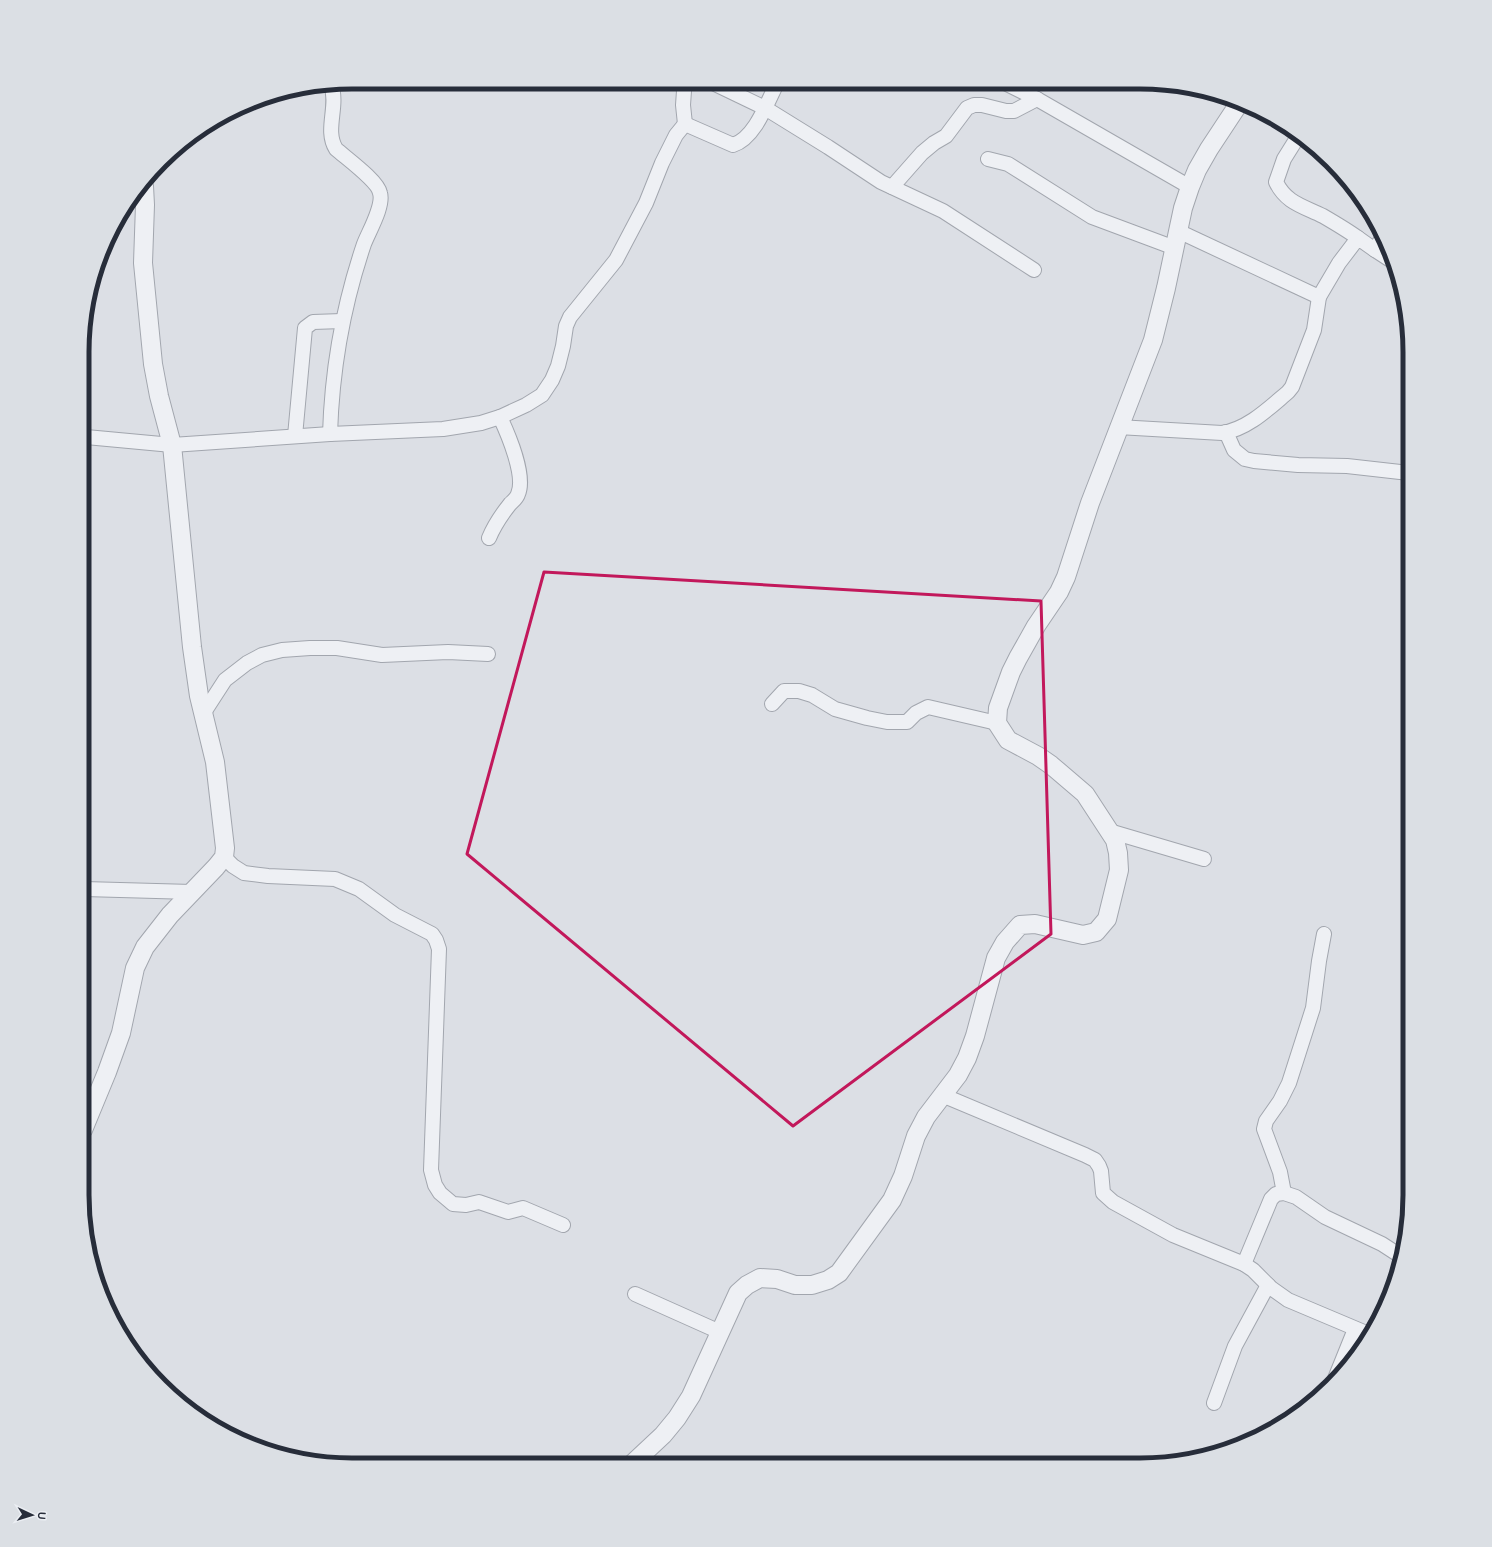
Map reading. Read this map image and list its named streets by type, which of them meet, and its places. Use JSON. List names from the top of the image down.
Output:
{
  "north": "right"
}
